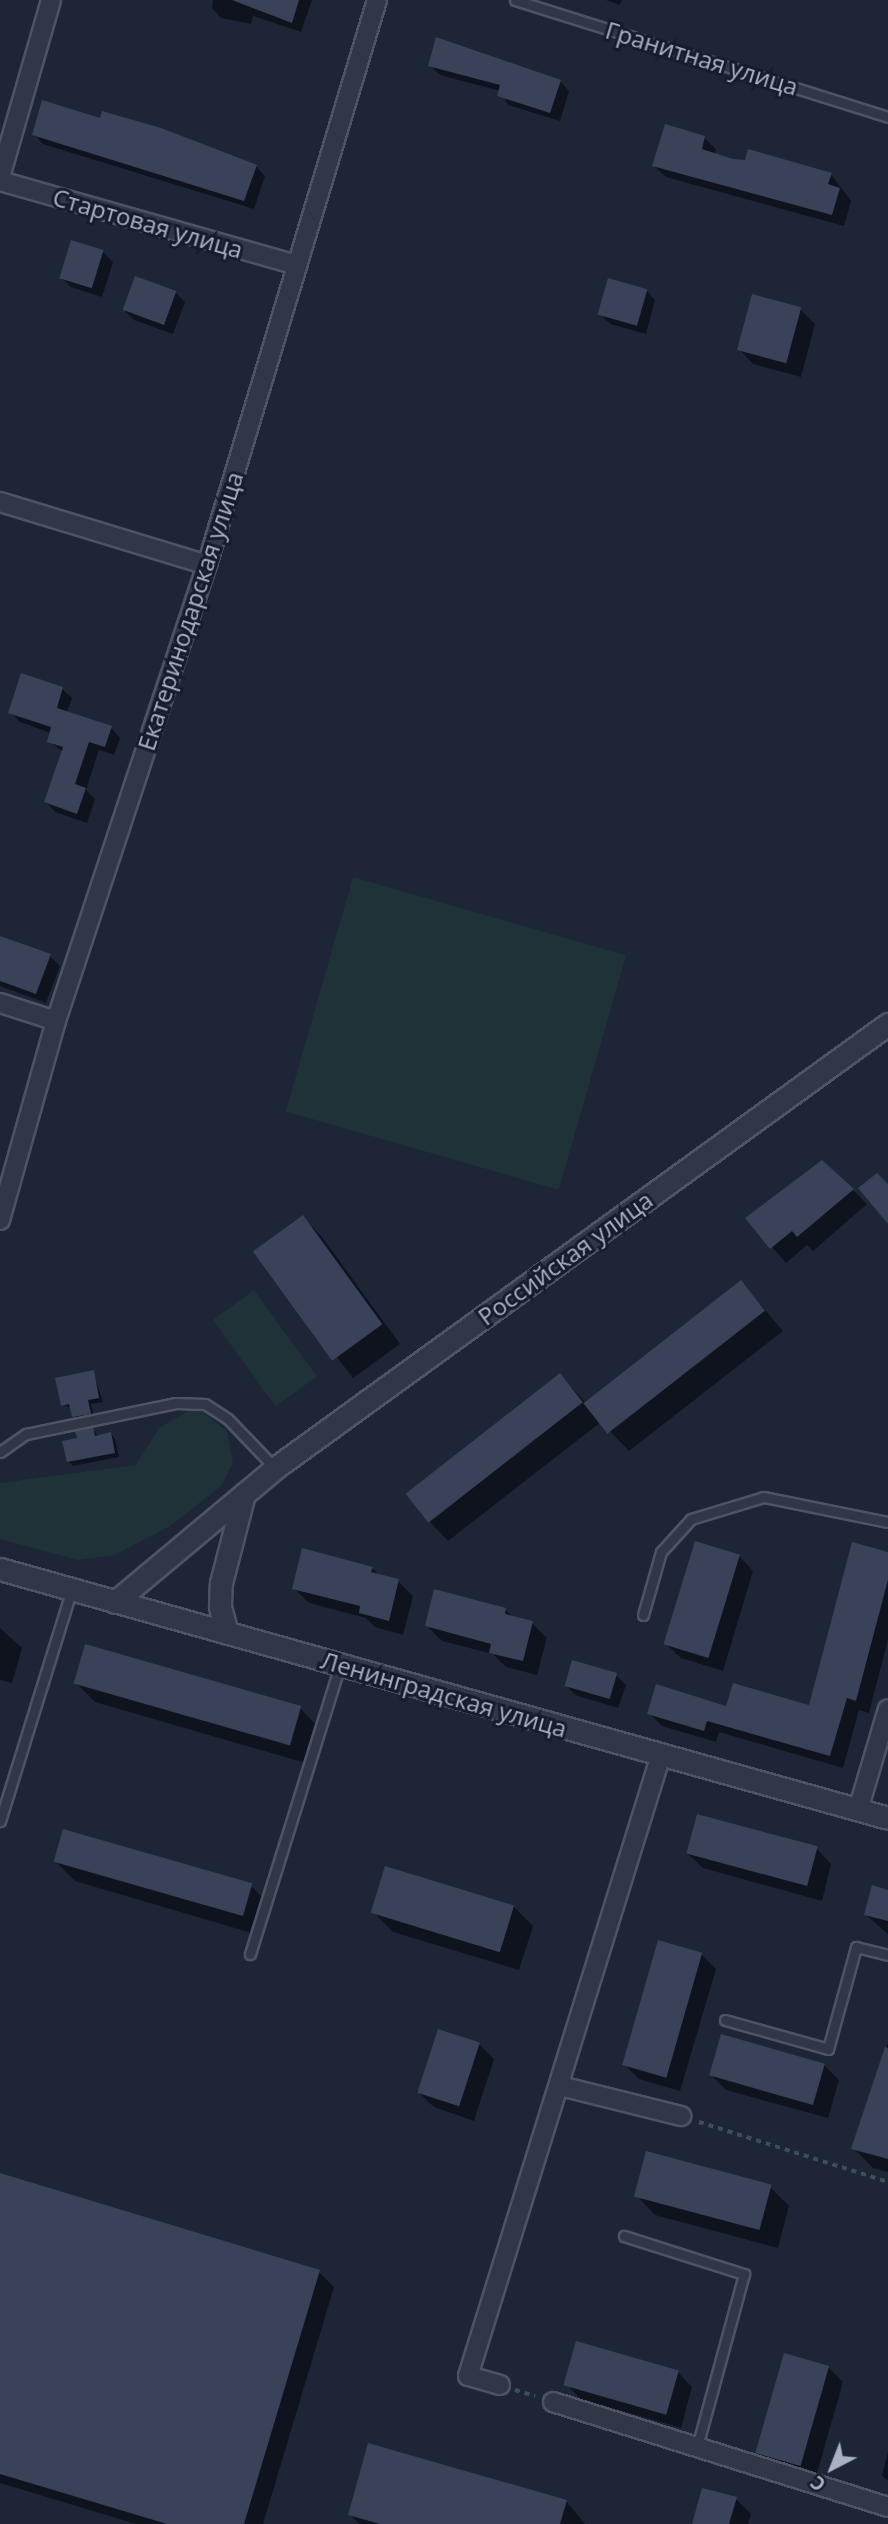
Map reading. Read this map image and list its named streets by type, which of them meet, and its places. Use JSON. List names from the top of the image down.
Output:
{
  "streets": {
    "street": [
      "Стартовая улица",
      "Екатеринодарская улица",
      "Российская улица",
      "Ленинградская улица"
    ],
    "lane": ["Гранитная улица"]
  },
  "crossings": [
    ["Стартовая улица", "Екатеринодарская улица"],
    ["Российская улица", "Ленинградская улица"]
  ],
  "north": "bottom left"
}
